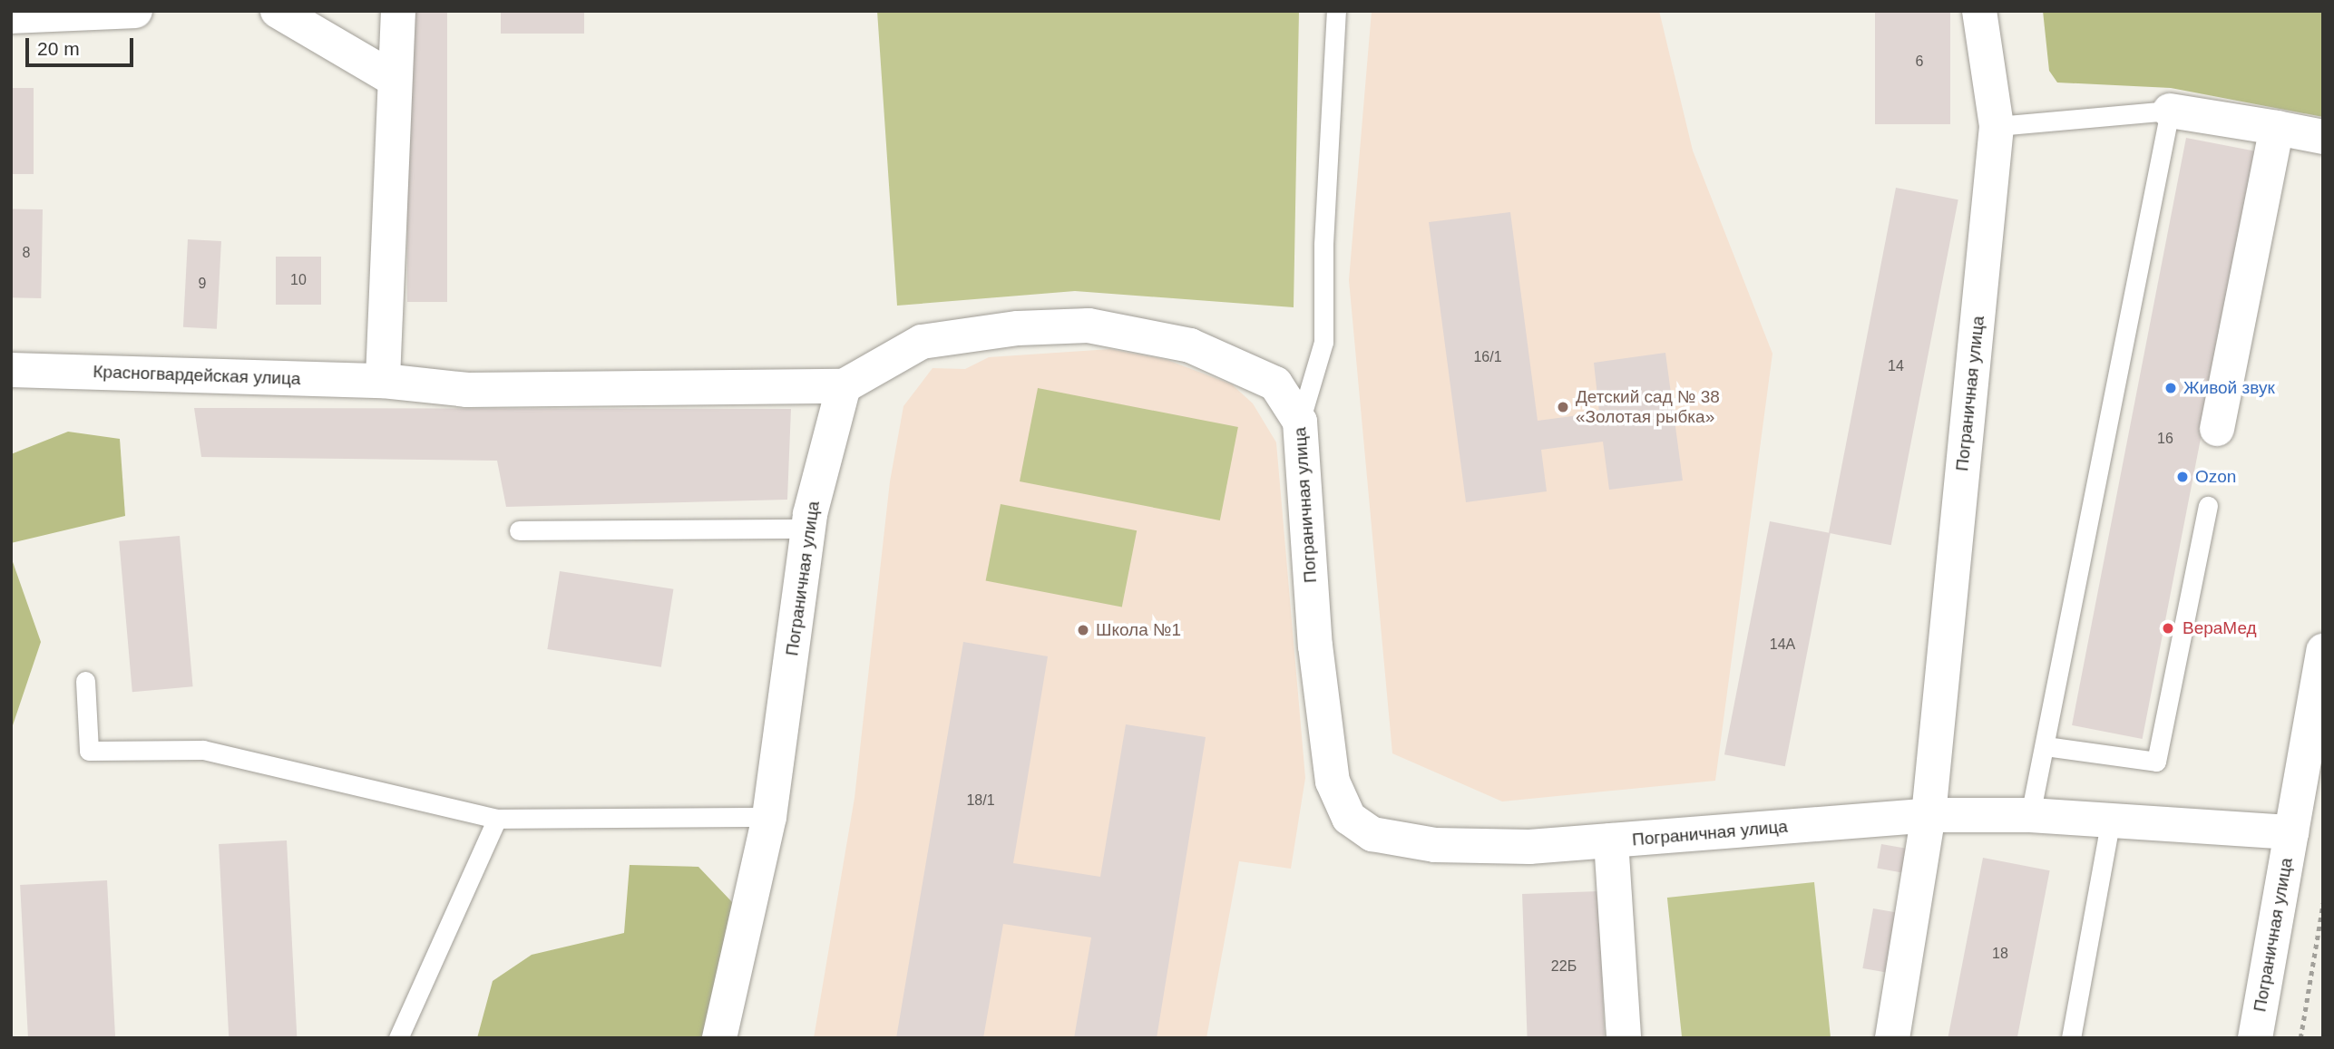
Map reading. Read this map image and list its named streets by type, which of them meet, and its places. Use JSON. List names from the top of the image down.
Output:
{
  "streets": {
    "street": ["Красногвардейская улица", "Пограничная улица"]
  },
  "crossings": [
    ["Красногвардейская улица", "Пограничная улица"]
  ],
  "places": [
    "Живой звук",
    "Детский сад № 38 «Золотая рыбка»",
    "Ozon",
    "ВераМед",
    "Школа №1"
  ],
  "house_numbers": [
    "6",
    "8",
    "10",
    "9",
    "16/1",
    "14",
    "16",
    "14А",
    "18/1",
    "18",
    "22Б"
  ],
  "scale_bar": "20 m"
}
